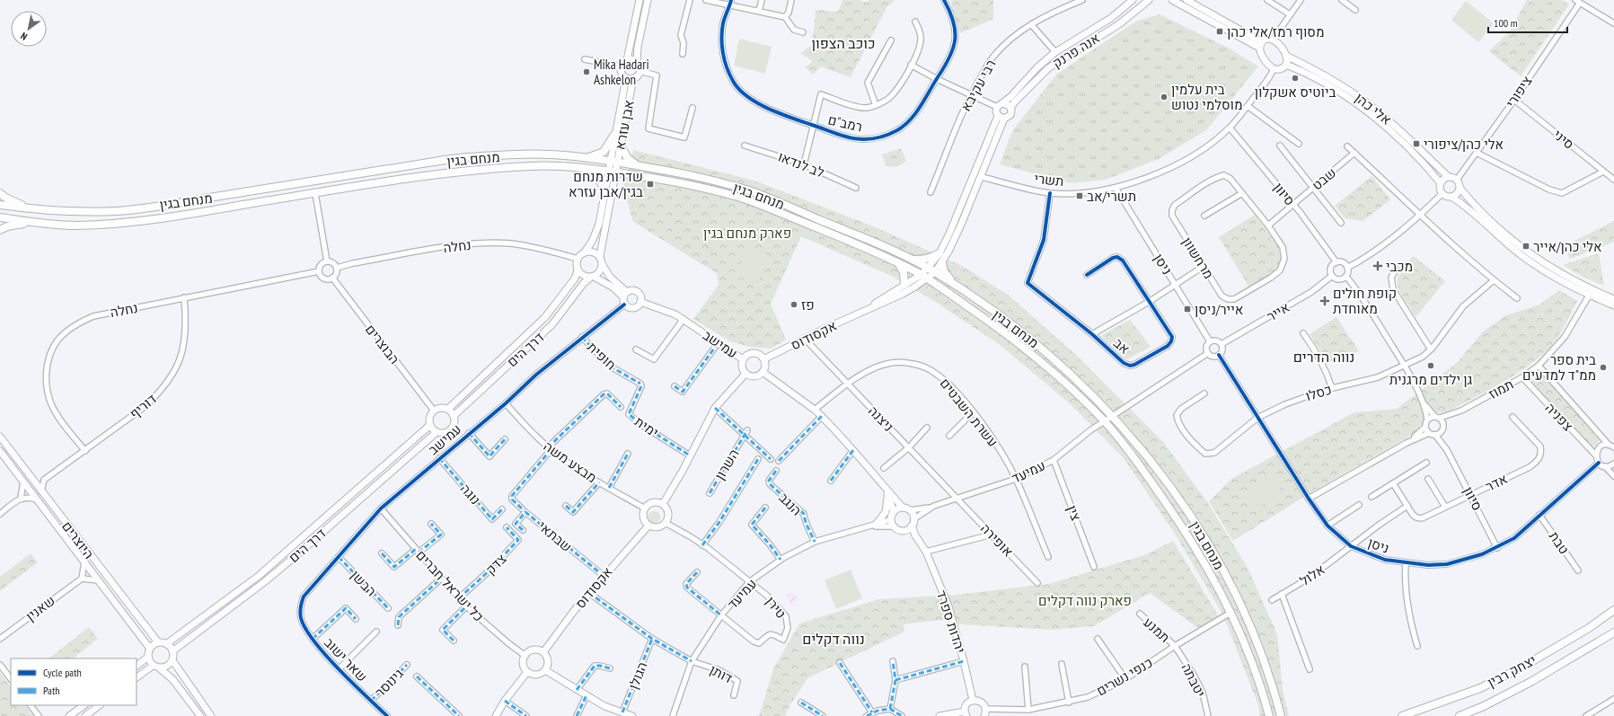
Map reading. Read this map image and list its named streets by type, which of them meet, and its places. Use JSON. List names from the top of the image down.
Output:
{
  "streets": {
    "main road": ["מנחם בגין", "יצחק רבין"],
    "street": [
      "אנה פרנק",
      "רבי עקיבא",
      "ציפורי",
      "אלי כהן",
      "רמב\"ם",
      "אבן עזרא",
      "סיני",
      "לב לנדאו",
      "שבט",
      "תשרי",
      "סיוון",
      "נחלה",
      "מרחשוון",
      "ניסן",
      "אייר",
      "אקסודוס",
      "הבוצרים",
      "עמישב",
      "אב",
      "דרך הים",
      "חופית",
      "תמוז",
      "כסלו",
      "דוריף",
      "עשרת השבטים",
      "צפניה",
      "ניצנה",
      "ימית",
      "מבצע משה",
      "השרון",
      "עמיעד",
      "אדר",
      "נוגה",
      "הנגב",
      "צין",
      "שבתאי",
      "היוצרים",
      "אופירה",
      "טבת",
      "צדק",
      "אלול",
      "הבשן",
      "כל ישראל חברים",
      "טירן",
      "שאנין",
      "יהדות ספרד",
      "תמנע",
      "שאר ישוב",
      "דותן",
      "הגולן",
      "כנפי נשרים",
      "יטבתה",
      "גינוסר"
    ]
  },
  "crossings": [
    ["ציפורי", "אלי כהן"],
    ["ציפורי", "סיני"],
    ["אלי כהן", "תשרי"],
    ["אבן עזרא", "מנחם בגין"],
    ["מנחם בגין", "אקסודוס"],
    ["מנחם בגין", "עמיעד"],
    ["מנחם בגין", "כנפי נשרים"],
    ["שבט", "סיוון"],
    ["שבט", "מרחשוון"],
    ["תשרי", "סיוון"],
    ["תשרי", "ניסן"],
    ["תשרי", "אב"],
    ["סיוון", "ניסן"],
    ["סיוון", "אייר"],
    ["סיוון", "תמוז"],
    ["סיוון", "אדר"],
    ["נחלה", "הבוצרים"],
    ["נחלה", "דרך הים"],
    ["נחלה", "דוריף"],
    ["מרחשוון", "אב"],
    ["ניסן", "אייר"],
    ["ניסן", "אב"],
    ["ניסן", "כסלו"],
    ["ניסן", "טבת"],
    ["ניסן", "אלול"],
    ["אקסודוס", "עמישב"],
    ["אקסודוס", "ניצנה"],
    ["אקסודוס", "מבצע משה"],
    ["אקסודוס", "שבתאי"],
    ["אקסודוס", "כל ישראל חברים"],
    ["הבוצרים", "דרך הים"],
    ["עמישב", "חופית"],
    ["עמישב", "מבצע משה"],
    ["עמישב", "נוגה"],
    ["עמישב", "הבשן"],
    ["עמישב", "כל ישראל חברים"],
    ["עמישב", "שאר ישוב"],
    ["דרך הים", "היוצרים"],
    ["חופית", "ימית"],
    ["תמוז", "צפניה"],
    ["עשרת השבטים", "ניצנה"],
    ["עשרת השבטים", "עמיעד"],
    ["ניצנה", "עמיעד"],
    ["ניצנה", "אופירה"],
    ["ימית", "מבצע משה"],
    ["עמיעד", "הנגב"],
    ["עמיעד", "צין"],
    ["עמיעד", "אופירה"],
    ["עמיעד", "טירן"],
    ["עמיעד", "יהדות ספרד"],
    ["עמיעד", "דותן"],
    ["צדק", "כל ישראל חברים"],
    ["תמנע", "כנפי נשרים"],
    ["תמנע", "יטבתה"],
    ["שאר ישוב", "גינוסר"],
    ["כנפי נשרים", "יטבתה"]
  ],
  "districts": ["כוכב הצפון", "נווה הדרים", "נווה דקלים"],
  "parks": ["פארק מנחם בגין", "פארק נווה דקלים"],
  "places": {
    "transit": [
      "מסוף רמז/אלי כהן",
      "אלי כהן/ציפורי",
      "שדרות מנחם בגין/אבן עזרא",
      "תשרי/אב",
      "אלי כהן/אייר",
      "אייר/ניסן"
    ],
    "other": [
      "Mika Hadari Ashkelon",
      "ביוטיס אשקלון",
      "בית עלמין מוסלמי נטוש",
      "פז",
      "גן ילדים מרגנית",
      "בית ספר ממ\"ד למדעים"
    ],
    "health": ["מכבי", "קופת חולים מאוחדת"]
  },
  "legend": ["Cycle path", "Path"],
  "scale_bar": "100 m",
  "north": "bottom left"
}
